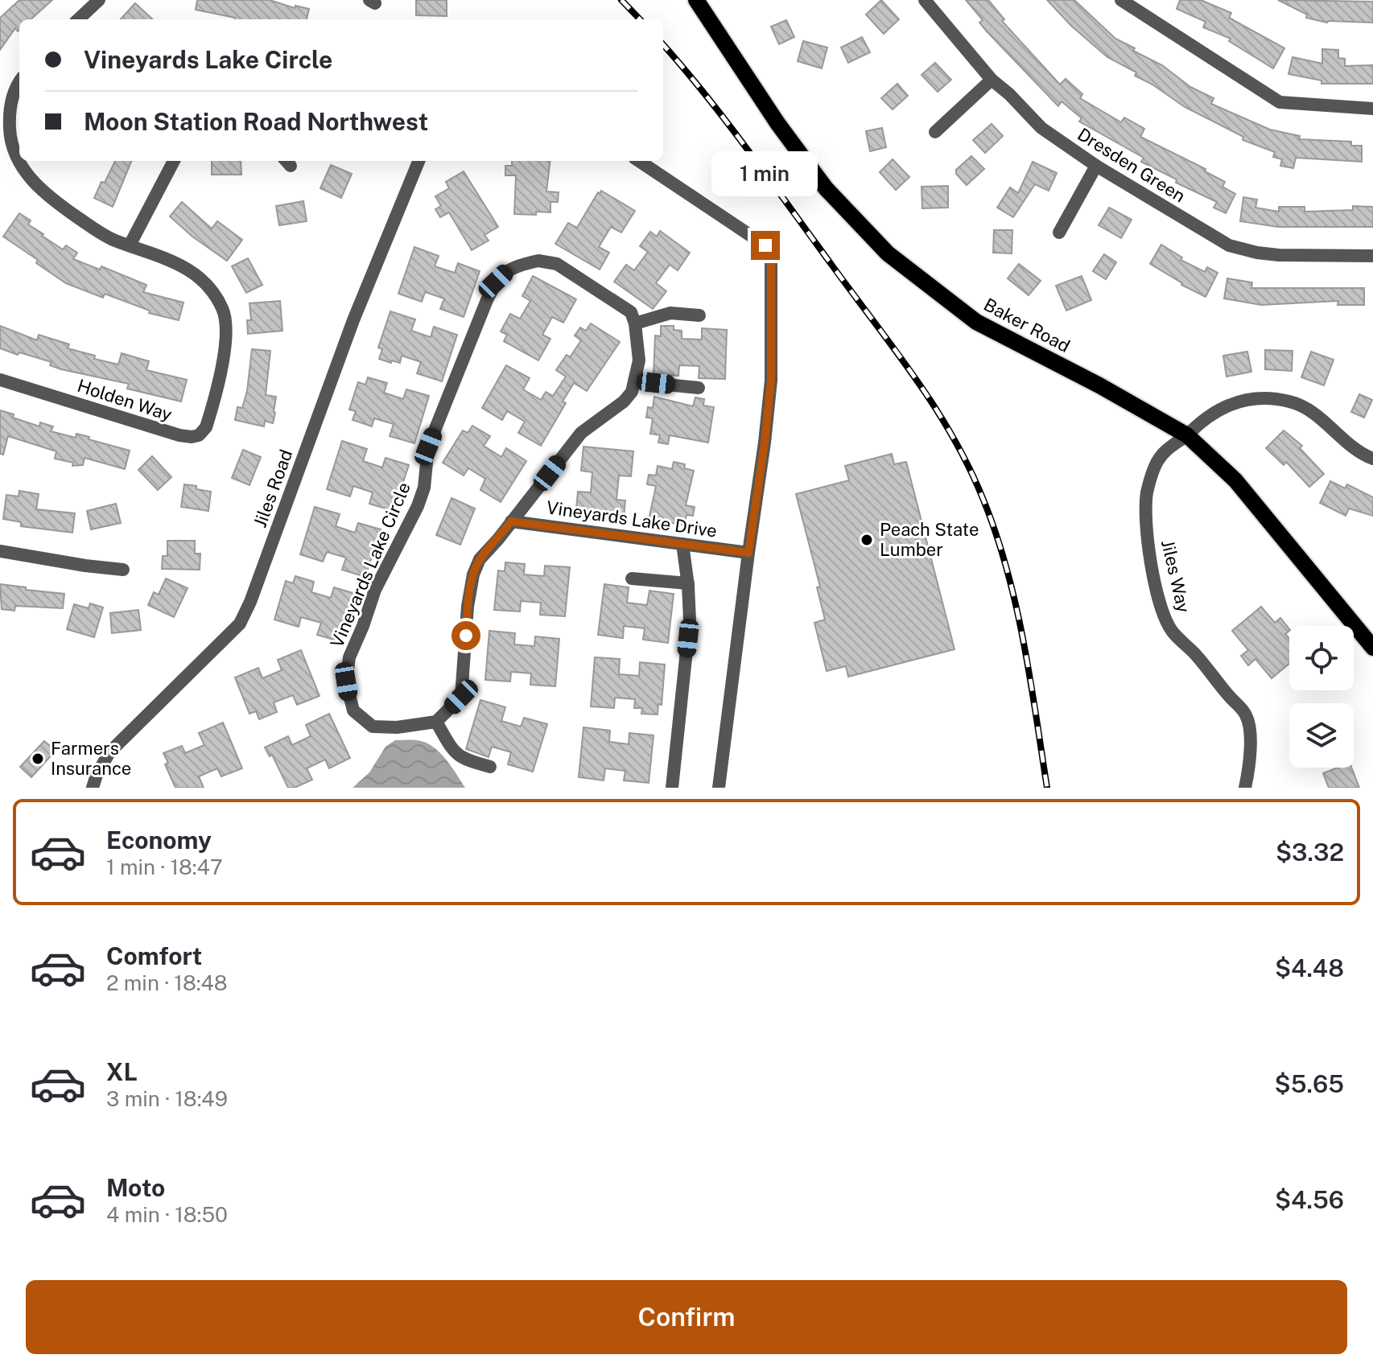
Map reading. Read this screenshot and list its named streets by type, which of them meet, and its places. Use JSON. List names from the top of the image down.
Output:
{
  "streets": {
    "main road": ["Baker Road"],
    "street": [
      "Dresden Green",
      "Holden Way",
      "Jiles Road",
      "Vineyards Lake Drive",
      "Vineyards Lake Circle",
      "Jiles Way"
    ]
  },
  "crossings": [
    ["Baker Road", "Jiles Way"]
  ],
  "places": ["Peach State Lumber", "Farmers Insurance"],
  "page": {
    "banner": ["Vineyards Lake Circle", "Moon Station Road Northwest"],
    "bubble": "1 min",
    "list": [
      {
        "name": "Economy",
        "note": "1 min · 18:47",
        "value": "$3.32"
      },
      {
        "name": "Comfort",
        "note": "2 min · 18:48",
        "value": "$4.48"
      },
      {
        "name": "XL",
        "note": "3 min · 18:49",
        "value": "$5.65"
      },
      {
        "name": "Moto",
        "note": "4 min · 18:50",
        "value": "$4.56"
      }
    ],
    "buttons": "Confirm"
  }
}
